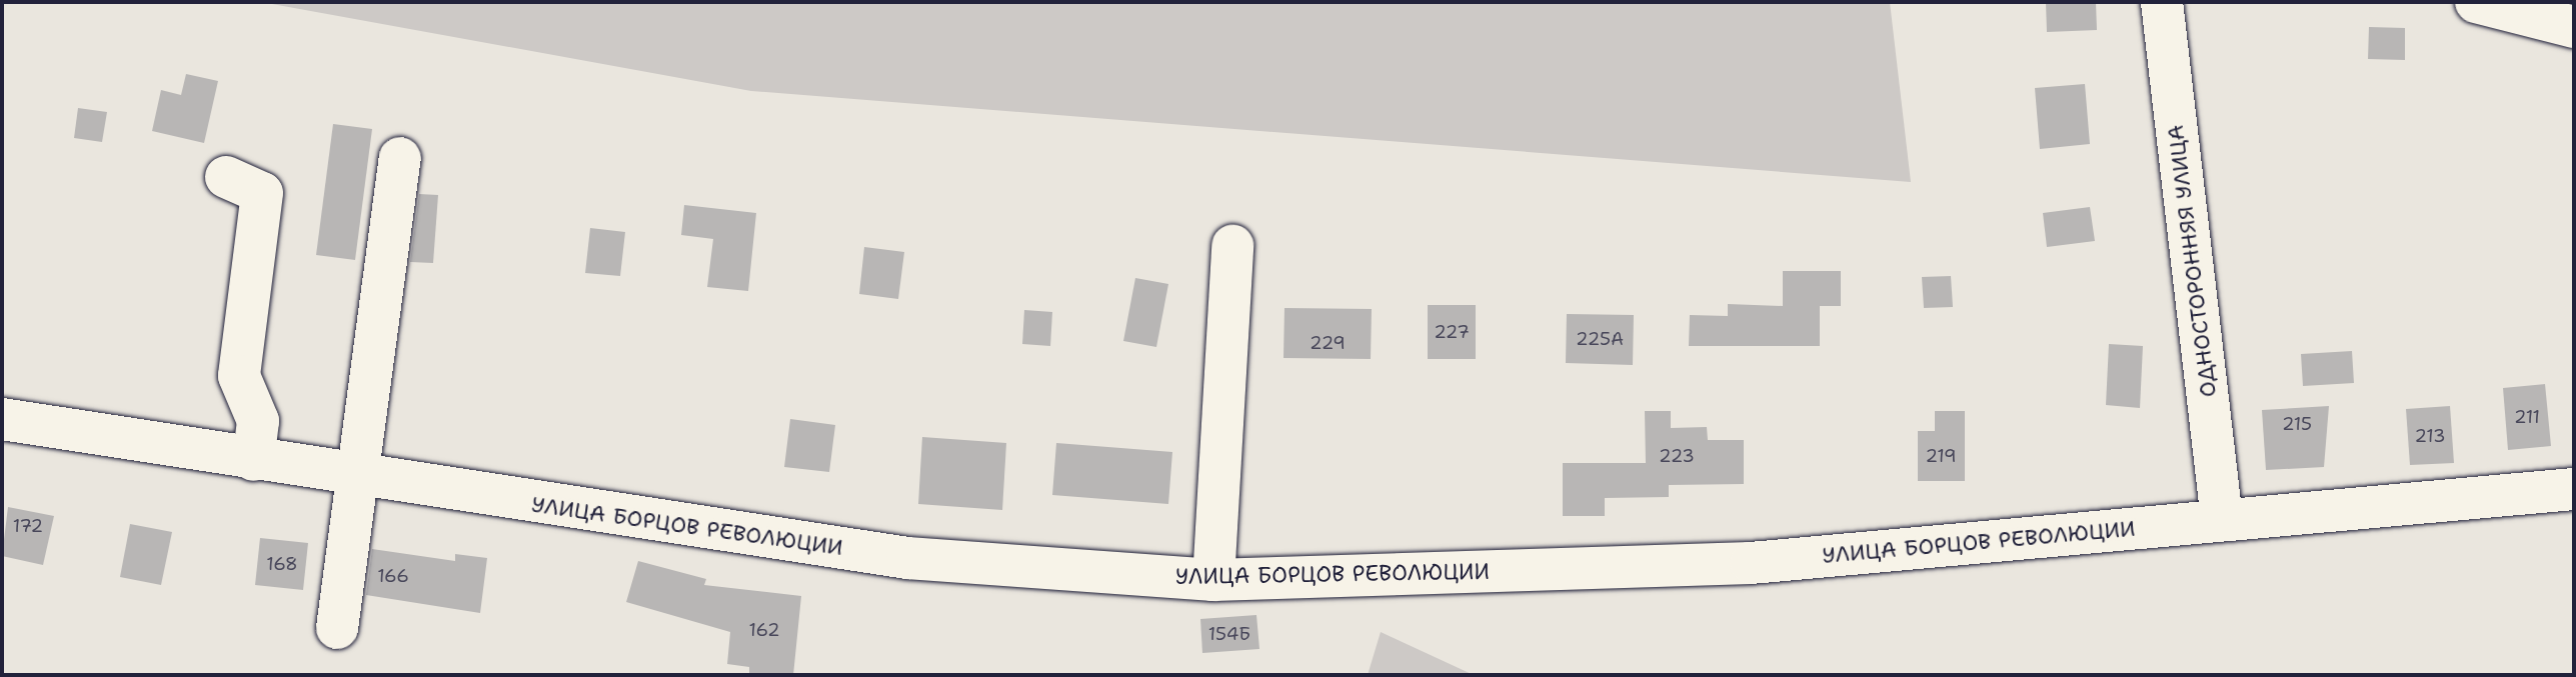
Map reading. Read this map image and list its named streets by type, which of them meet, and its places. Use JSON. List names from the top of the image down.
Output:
{
  "streets": {
    "street": ["ОДНОСТОРОННЯЯ УЛИЦА", "УЛИЦА БОРЦОВ РЕВОЛЮЦИИ"]
  },
  "crossings": [
    ["ОДНОСТОРОННЯЯ УЛИЦА", "УЛИЦА БОРЦОВ РЕВОЛЮЦИИ"]
  ],
  "house_numbers": [
    "227",
    "225А",
    "229",
    "211",
    "215",
    "213",
    "223",
    "219",
    "172",
    "168",
    "166",
    "162",
    "154Б"
  ]
}
